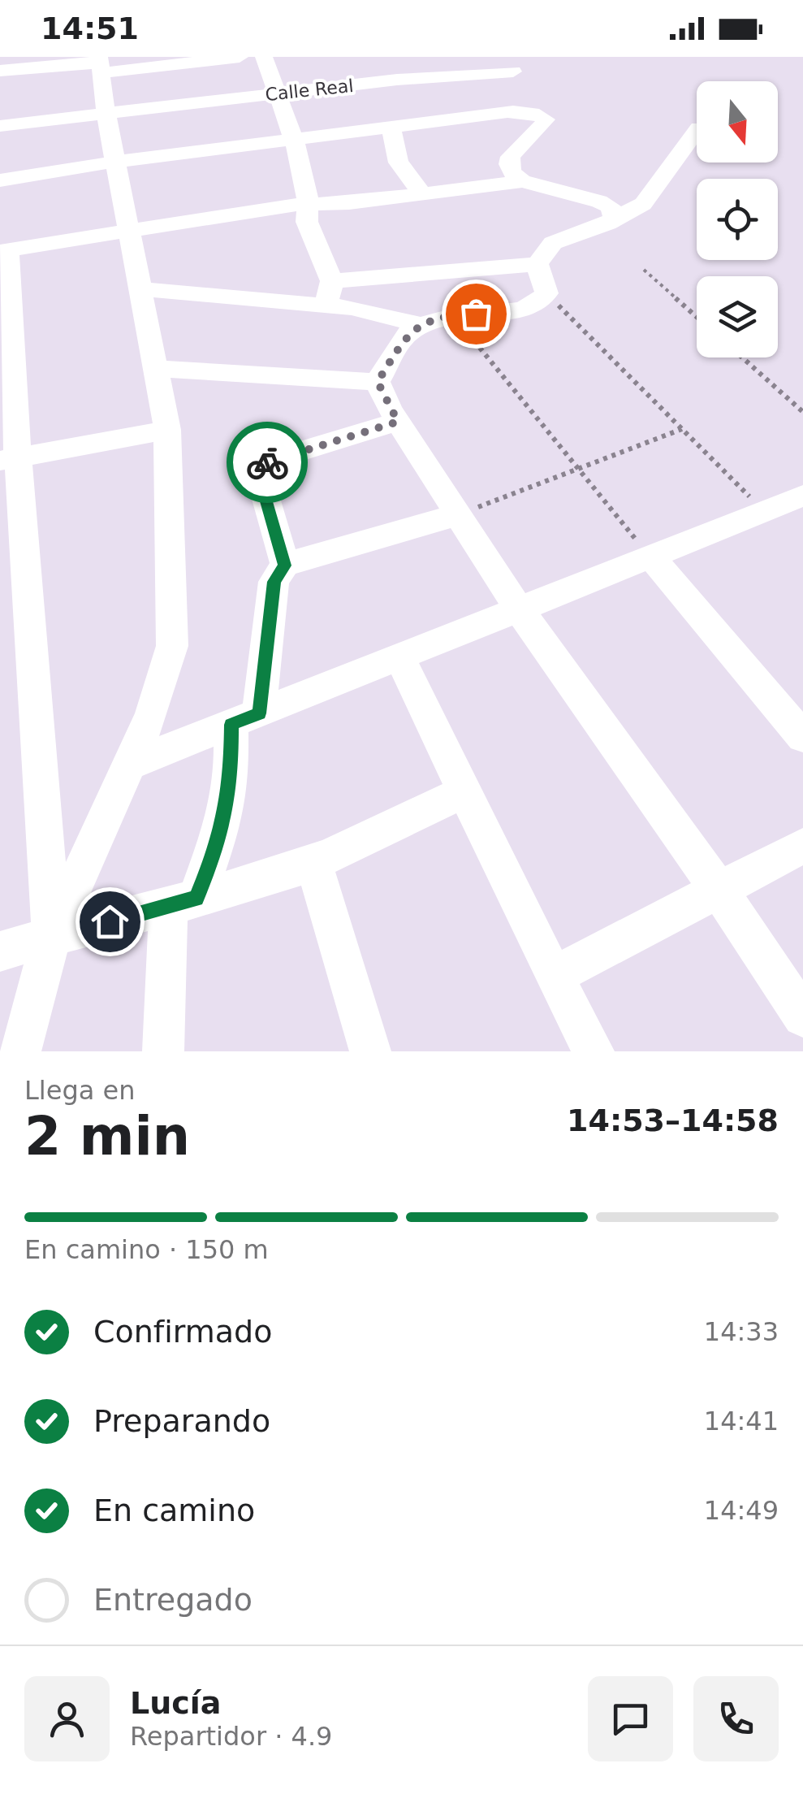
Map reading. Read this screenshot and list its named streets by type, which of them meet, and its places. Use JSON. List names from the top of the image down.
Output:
{
  "streets": {
    "street": ["Calle Real"]
  },
  "north": "bottom",
  "page": {
    "status": "14:51",
    "heading": ["2 min", "Llega en", "14:53–14:58"],
    "panel": ["Lucía", "Repartidor · 4.9"],
    "bar": "En camino · 150 m",
    "list": [
      ["Confirmado", "14:33"],
      ["Preparando", "14:41"],
      ["En camino", "14:49"],
      "Entregado"
    ]
  }
}
